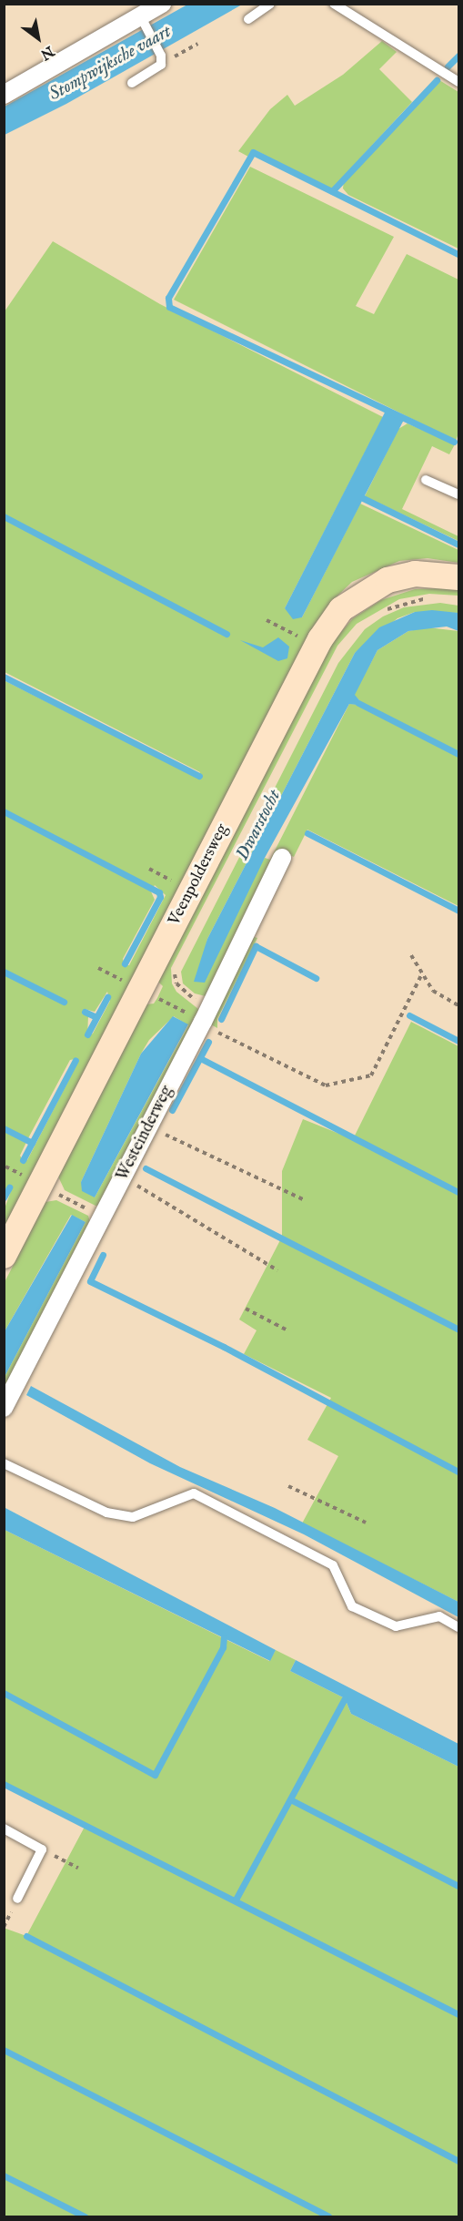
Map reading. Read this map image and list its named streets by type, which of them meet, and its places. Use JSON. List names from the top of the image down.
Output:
{
  "streets": {
    "street": ["Veenpoldersweg", "Westeinderweg"]
  },
  "water": ["Stompwijksche vaart", "Dwarstocht"],
  "north": "bottom right"
}
